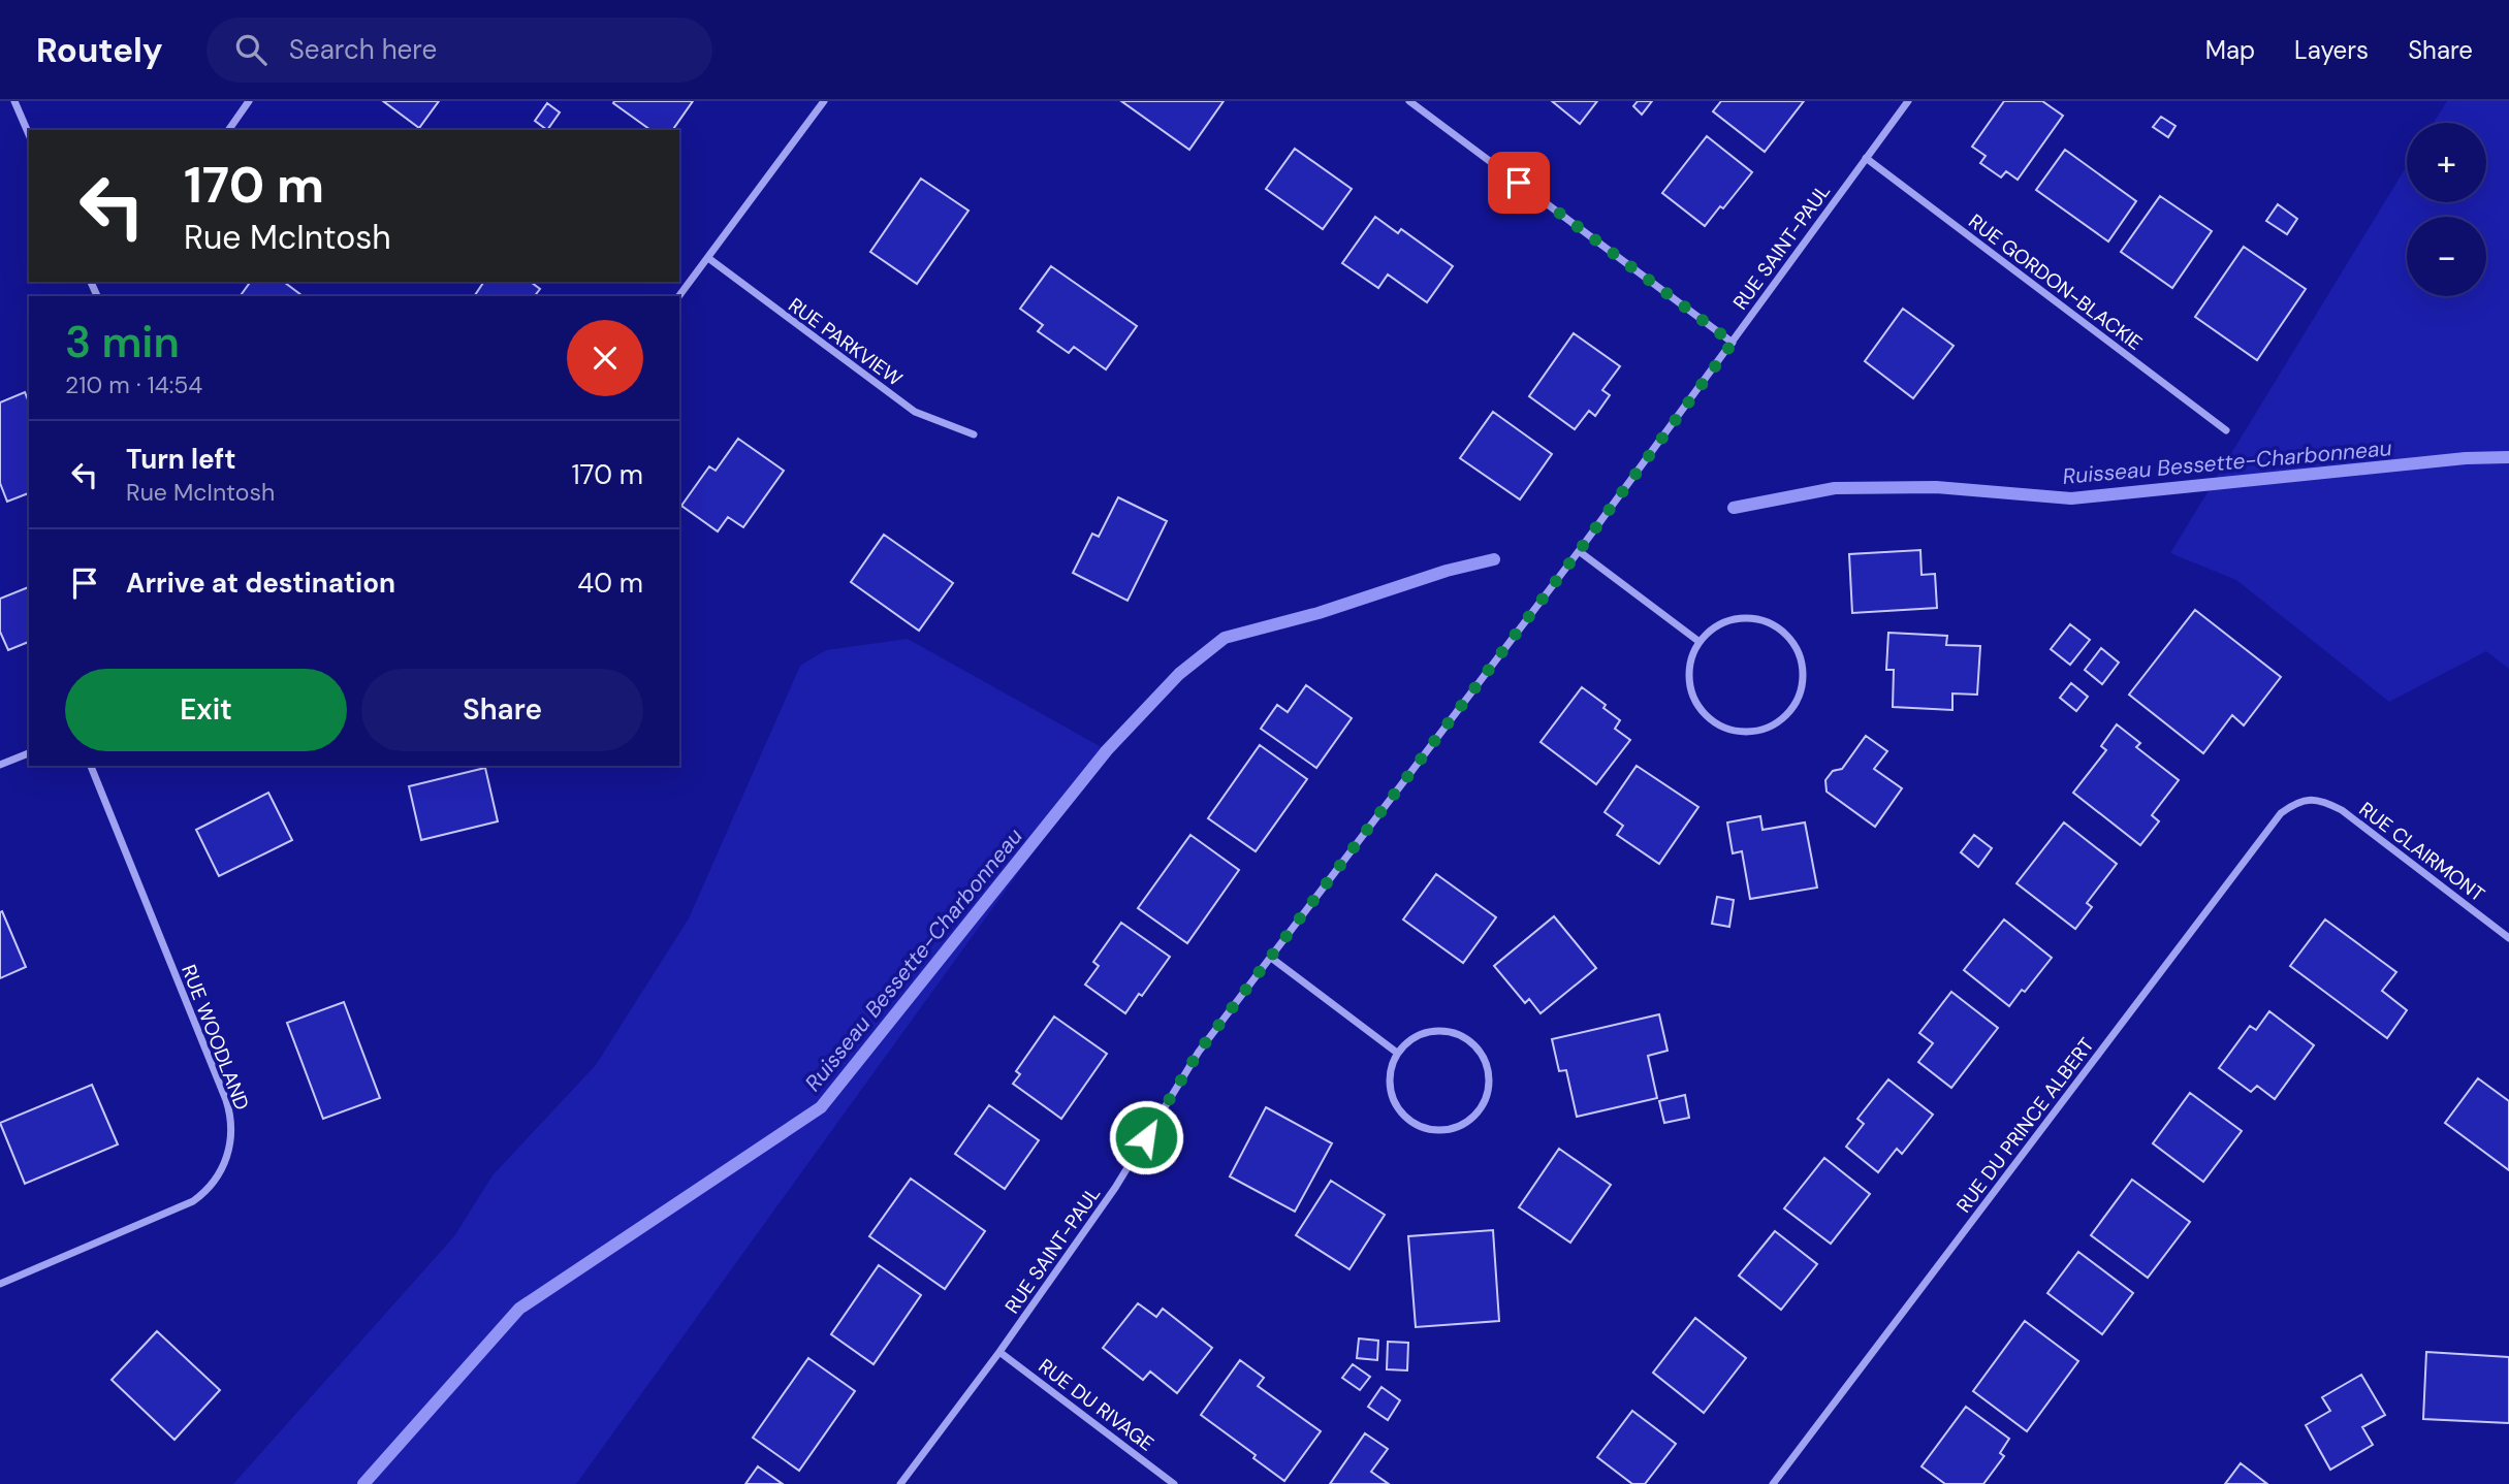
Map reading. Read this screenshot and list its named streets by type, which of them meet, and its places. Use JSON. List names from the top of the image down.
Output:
{
  "streets": {
    "street": [
      "RUE SAINT-PAUL",
      "RUE GORDON-BLACKIE",
      "RUE PARKVIEW",
      "RUE CLAIRMONT",
      "RUE WOODLAND",
      "RUE DU PRINCE ALBERT",
      "RUE DU RIVAGE"
    ]
  },
  "crossings": [
    ["RUE SAINT-PAUL", "RUE GORDON-BLACKIE"],
    ["RUE SAINT-PAUL", "RUE DU RIVAGE"],
    ["RUE CLAIRMONT", "RUE DU PRINCE ALBERT"]
  ],
  "water": ["Ruisseau Bessette-Charbonneau"],
  "page": {
    "header": "Routely",
    "search": "Search here",
    "nav": ["Map", "Layers", "Share"],
    "map_buttons": ["+", "−"],
    "turn": ["170 m", "Rue McIntosh"],
    "heading": ["3 min", "210 m · 14:54"],
    "list": [
      {
        "name": "Turn left",
        "note": "Rue McIntosh",
        "value": "170 m"
      },
      {
        "name": "Arrive at destination",
        "value": "40 m"
      }
    ],
    "buttons": ["Exit", "Share"]
  }
}
